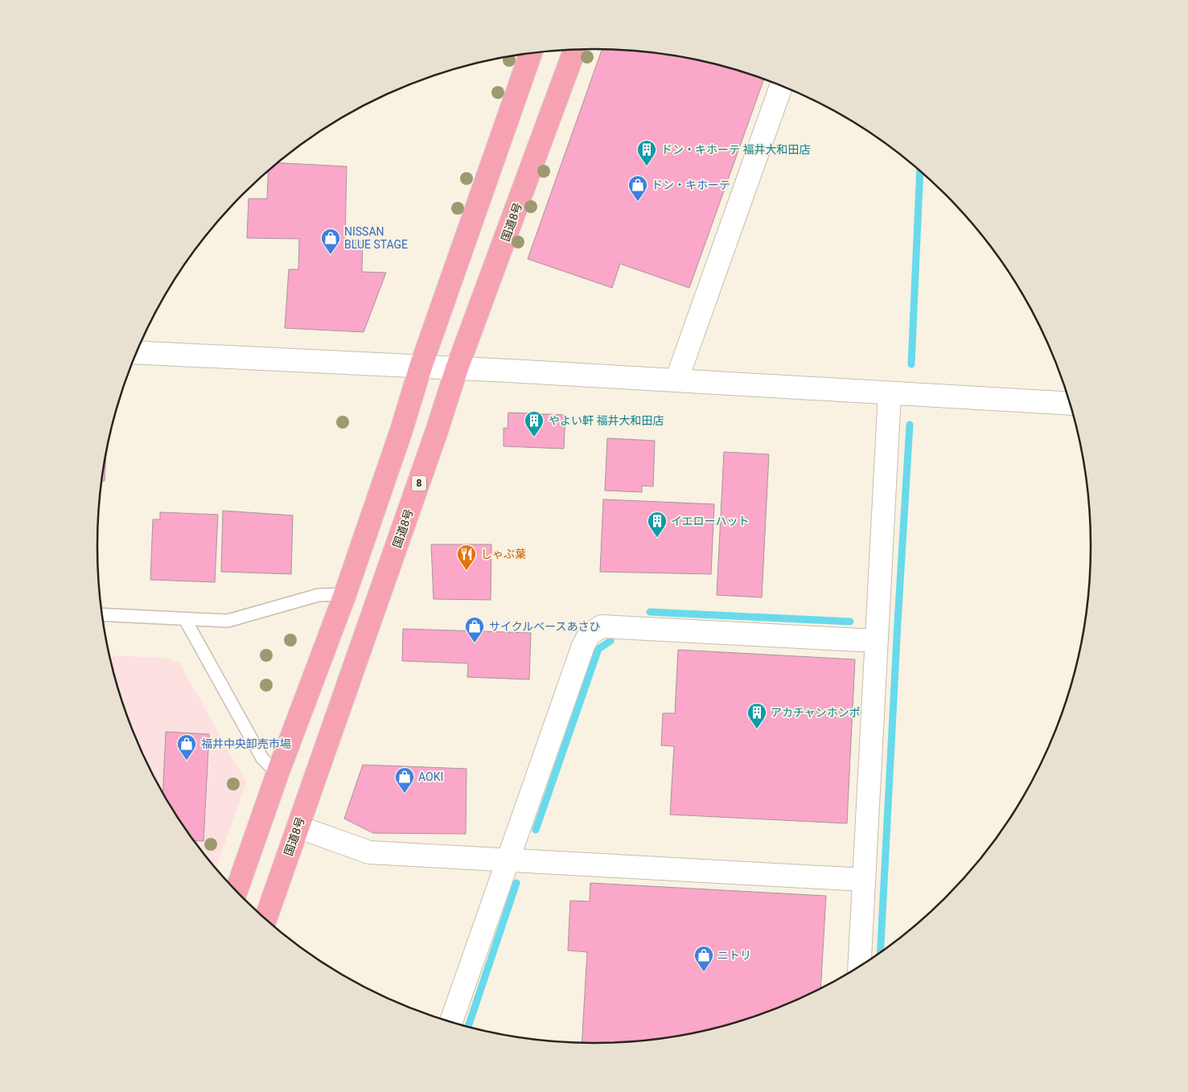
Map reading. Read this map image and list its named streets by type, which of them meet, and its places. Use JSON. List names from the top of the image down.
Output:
{
  "streets": {
    "highway": ["国道8号", "8"]
  },
  "places": {
    "building": [
      "ドン・キホーテ 福井大和田店",
      "やよい軒 福井大和田店",
      "イエローハット",
      "アカチャンホンポ"
    ],
    "shop": [
      "ドン・キホーテ",
      "NISSAN BLUE STAGE",
      "サイクルベースあさひ",
      "福井中央卸売市場",
      "AOKI",
      "ニトリ"
    ],
    "restaurant": ["しゃぶ葉"]
  }
}
